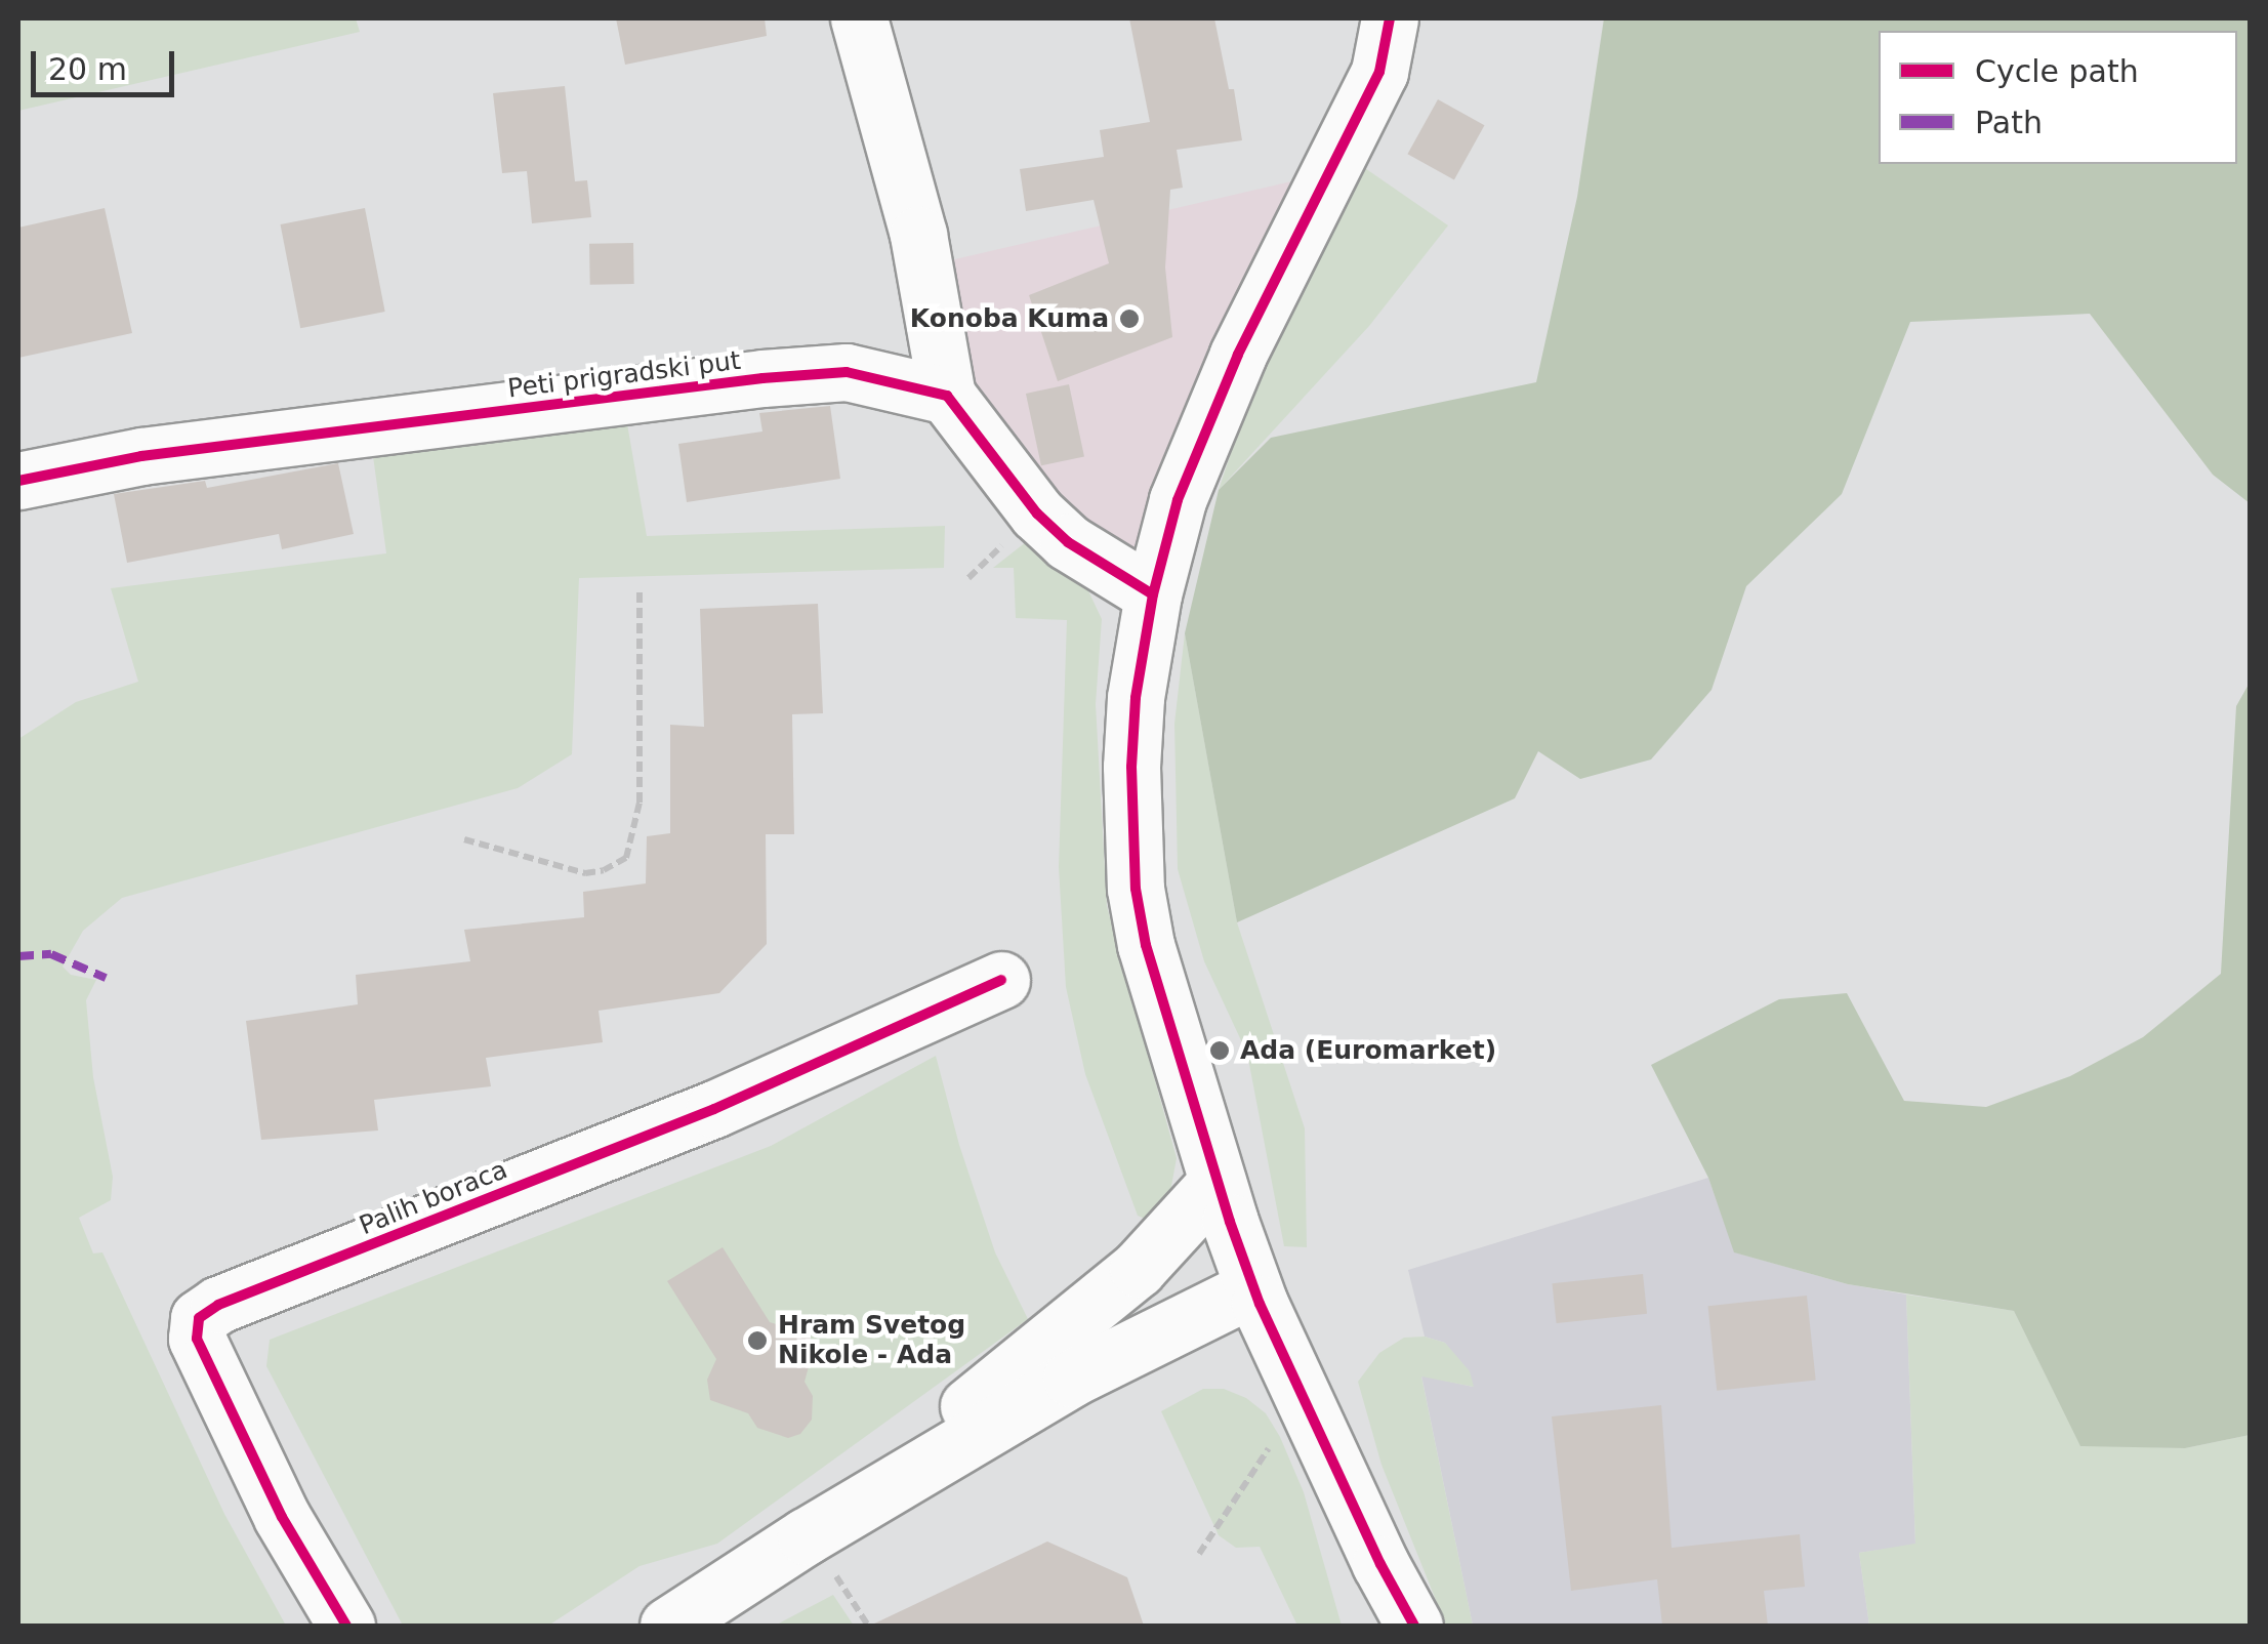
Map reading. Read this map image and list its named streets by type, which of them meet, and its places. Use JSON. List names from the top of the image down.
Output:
{
  "streets": {
    "street": ["Peti prigradski put", "Palih boraca"]
  },
  "places": ["Konoba Kuma", "Ada (Euromarket)", "Hram Svetog Nikole - Ada"],
  "legend": ["Cycle path", "Path"],
  "scale_bar": "20 m"
}
